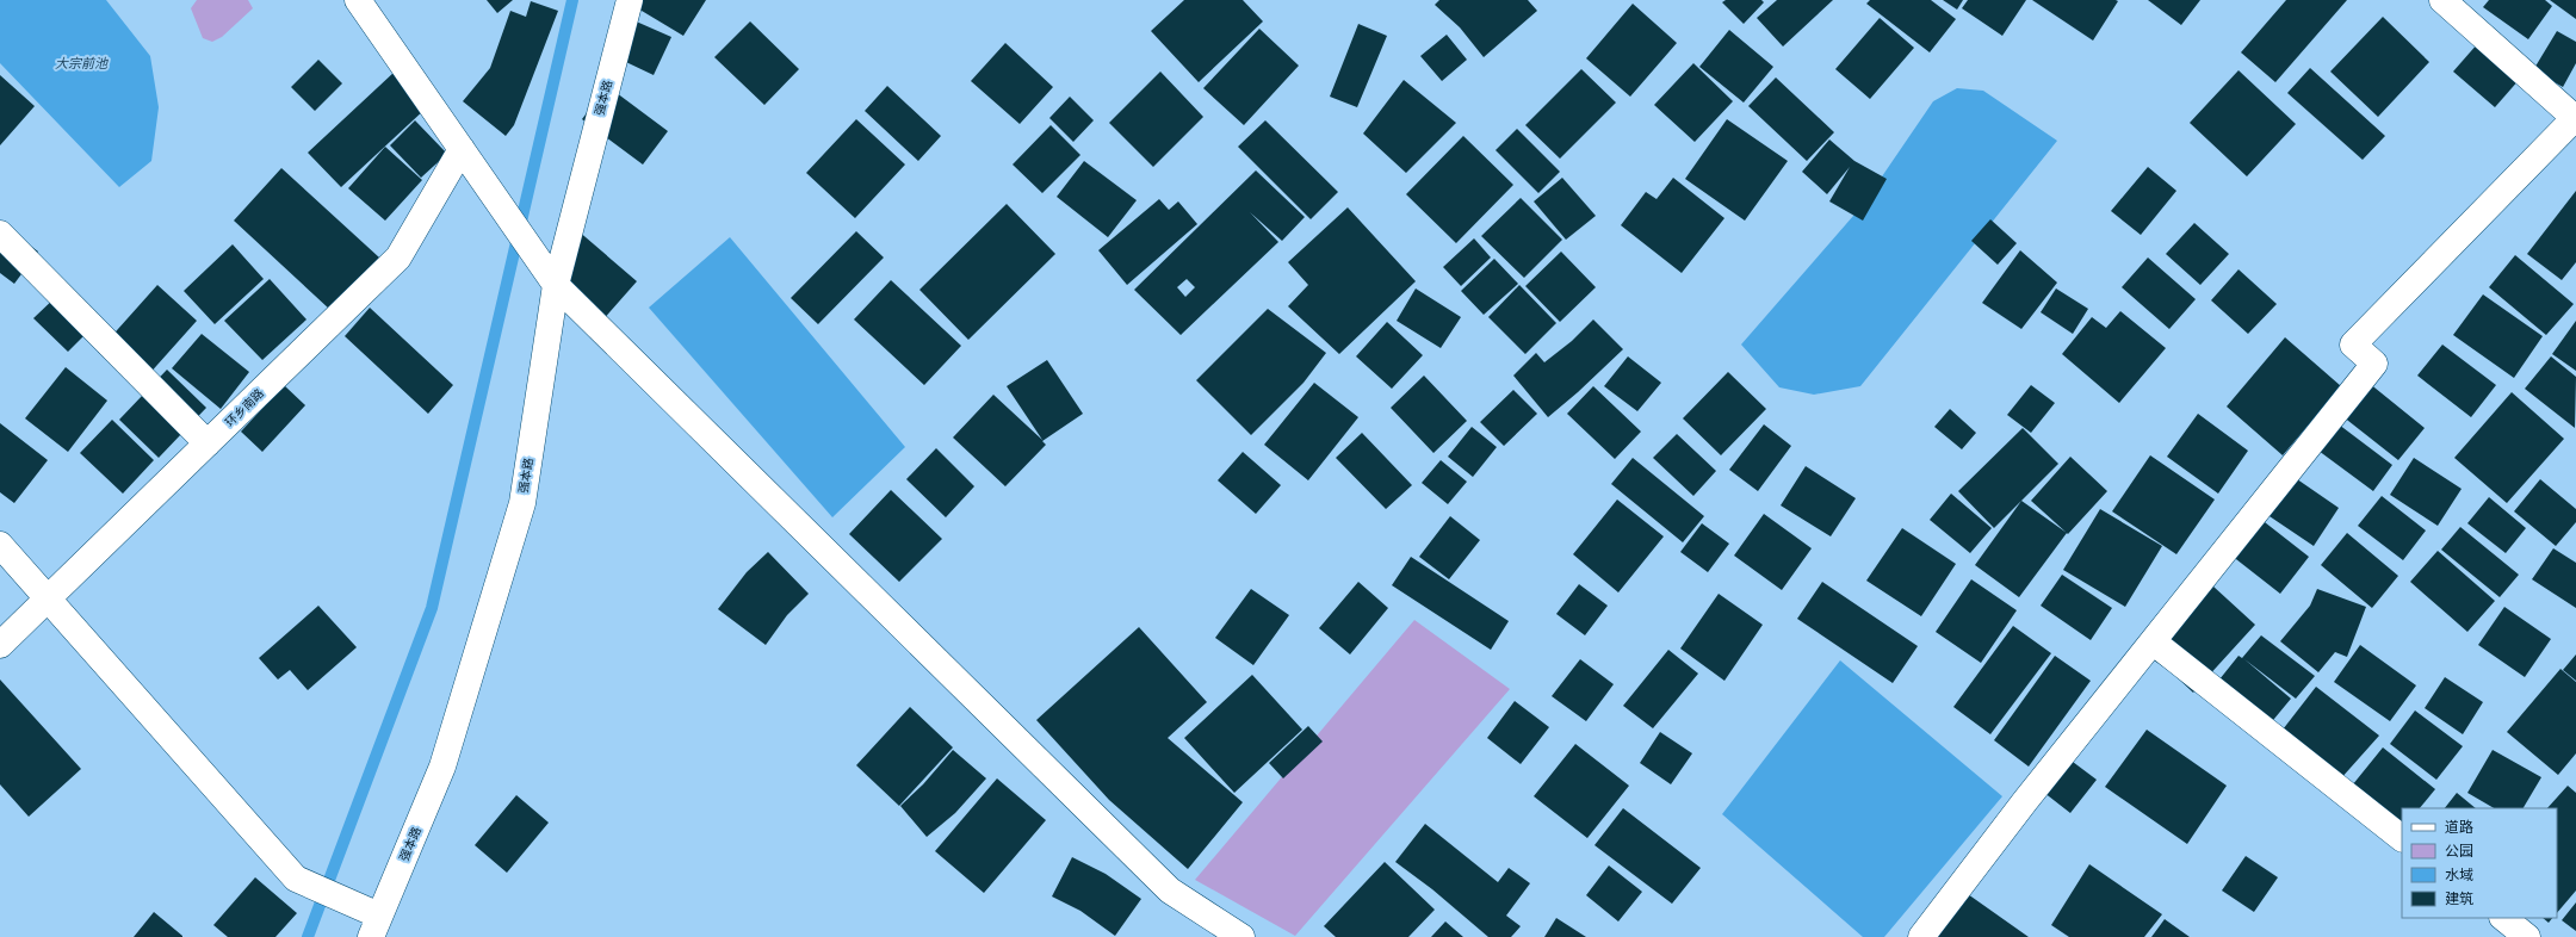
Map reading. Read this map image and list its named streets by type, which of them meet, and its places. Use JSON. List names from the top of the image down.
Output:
{
  "streets": {
    "street": ["强本路", "环乡南路"]
  },
  "water": ["大宗前池"],
  "legend": [
    "道路",
    "公园",
    "水域",
    "建筑"
  ]
}
